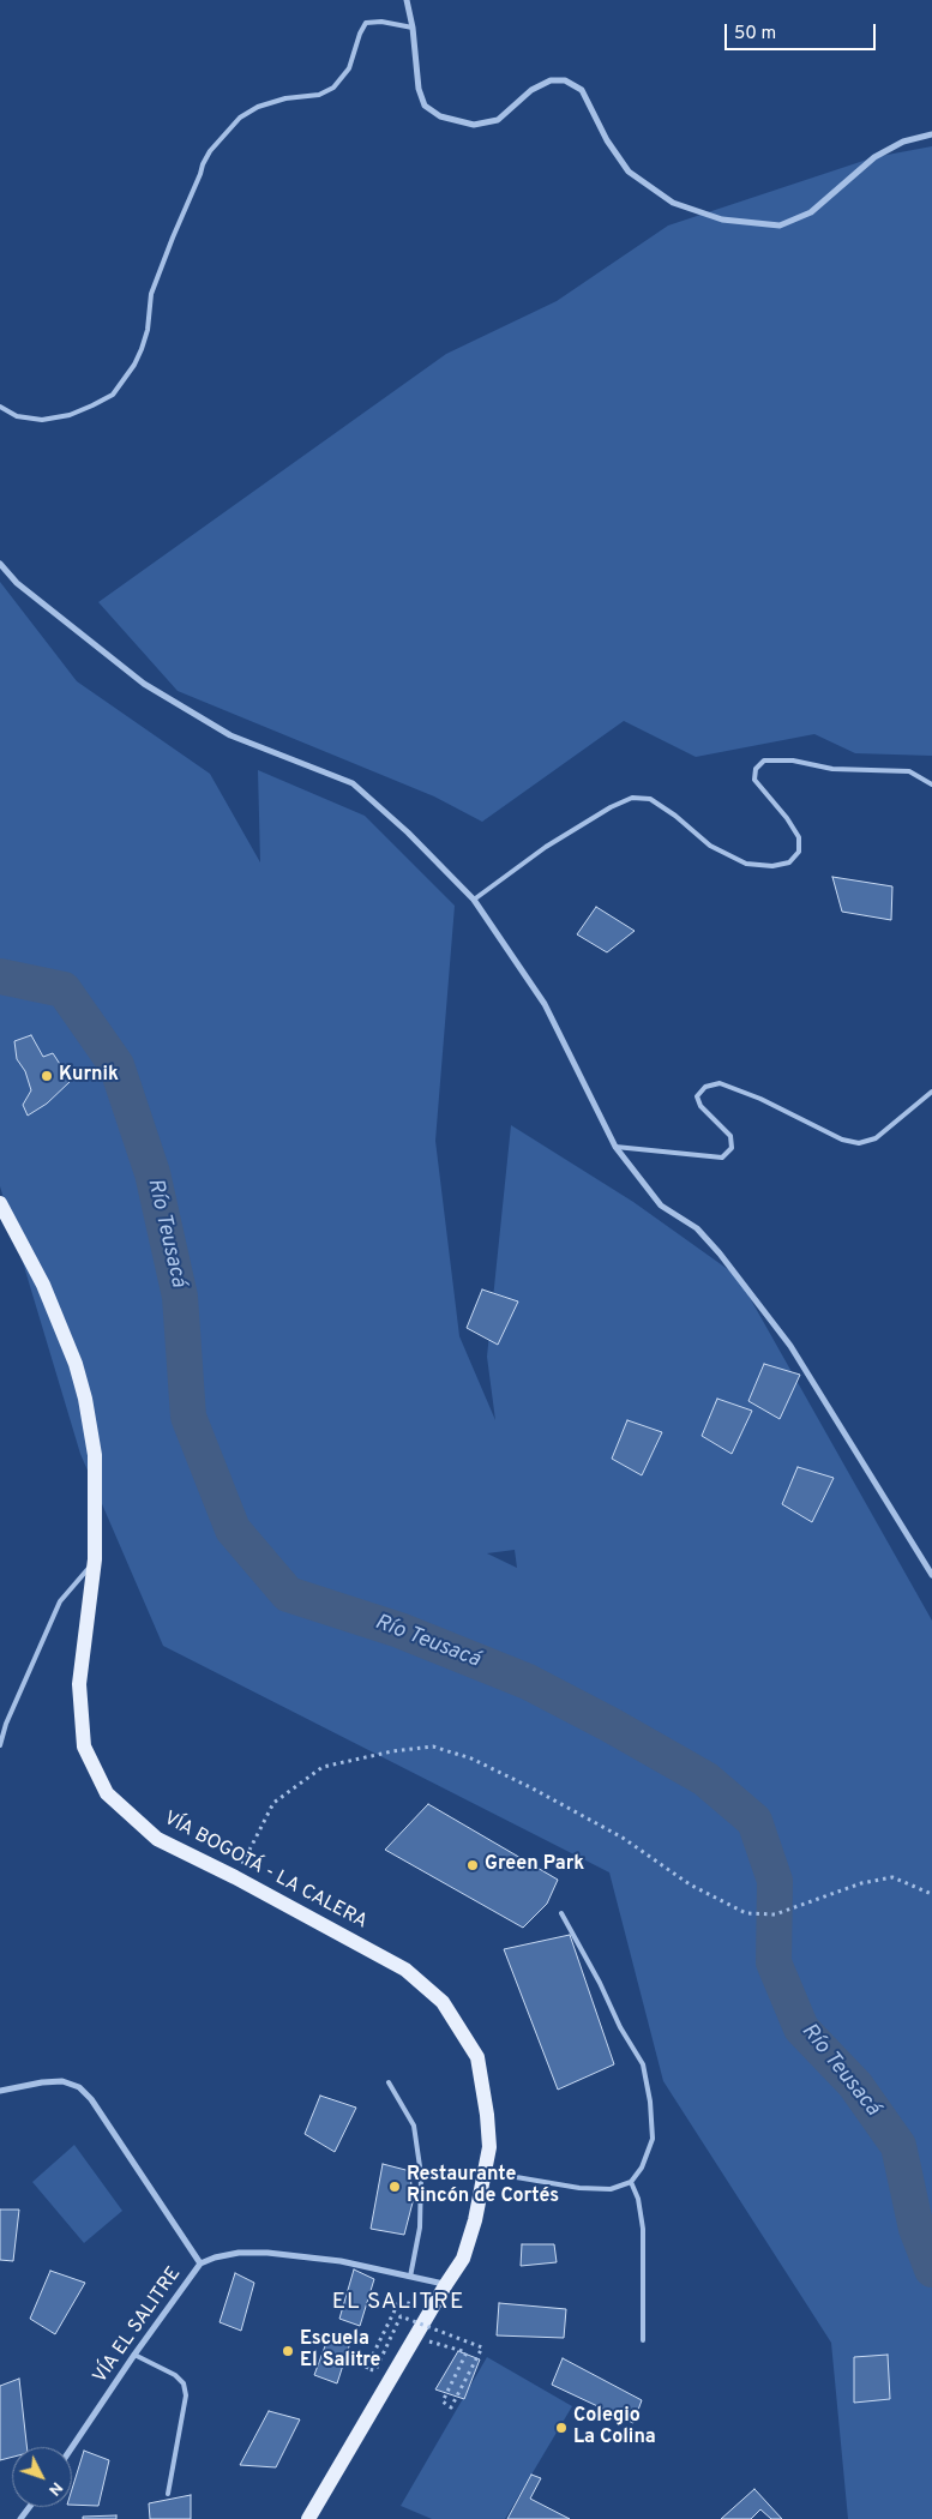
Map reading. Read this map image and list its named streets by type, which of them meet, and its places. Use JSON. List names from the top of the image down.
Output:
{
  "streets": {
    "main road": ["VÍA BOGOTÁ - LA CALERA"],
    "street": ["VÍA EL SALITRE"]
  },
  "crossings": [
    ["VÍA BOGOTÁ - LA CALERA", "VÍA EL SALITRE"]
  ],
  "districts": ["EL SALITRE"],
  "water": ["Río Teusacá"],
  "places": [
    "Kurnik",
    "Green Park",
    "Restaurante Rincón de Cortés",
    "Escuela El Salitre",
    "Colegio La Colina"
  ],
  "scale_bar": "50 m",
  "north": "bottom right"
}
